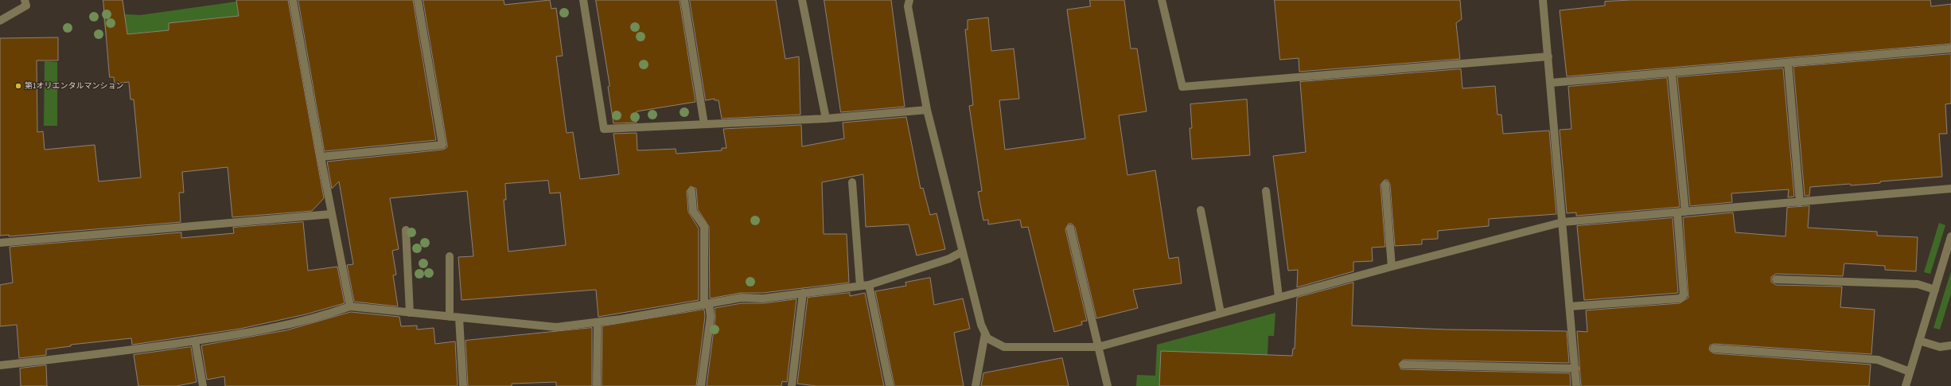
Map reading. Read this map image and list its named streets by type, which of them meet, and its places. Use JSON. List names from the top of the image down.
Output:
{
  "places": ["第1オリエンタルマンション"]
}
